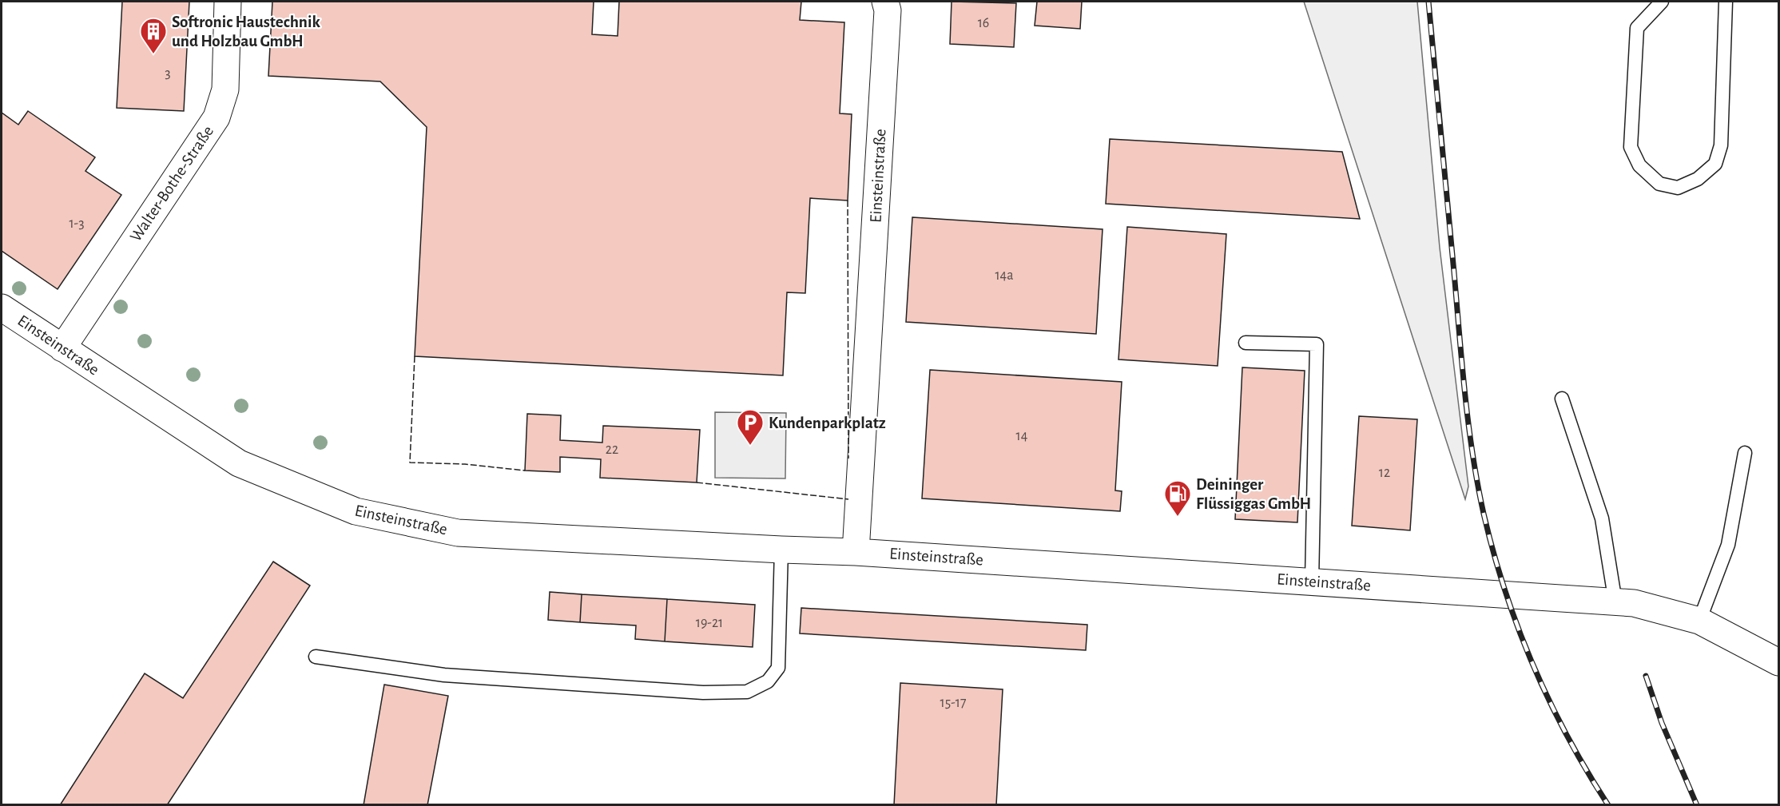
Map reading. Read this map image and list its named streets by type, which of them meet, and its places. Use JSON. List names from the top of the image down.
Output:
{
  "streets": {
    "street": ["Einsteinstraße", "Walter-Bothe-Straße"]
  },
  "crossings": [
    ["Einsteinstraße", "Walter-Bothe-Straße"]
  ],
  "places": {
    "building": ["Softronic Haustechnik und Holzbau GmbH"],
    "parking": ["Kundenparkplatz"],
    "fuel station": ["Deininger Flüssiggas GmbH"]
  },
  "house_numbers": [
    "16",
    "3",
    "1-3",
    "14a",
    "14",
    "22",
    "12",
    "19-21",
    "15-17"
  ]
}
